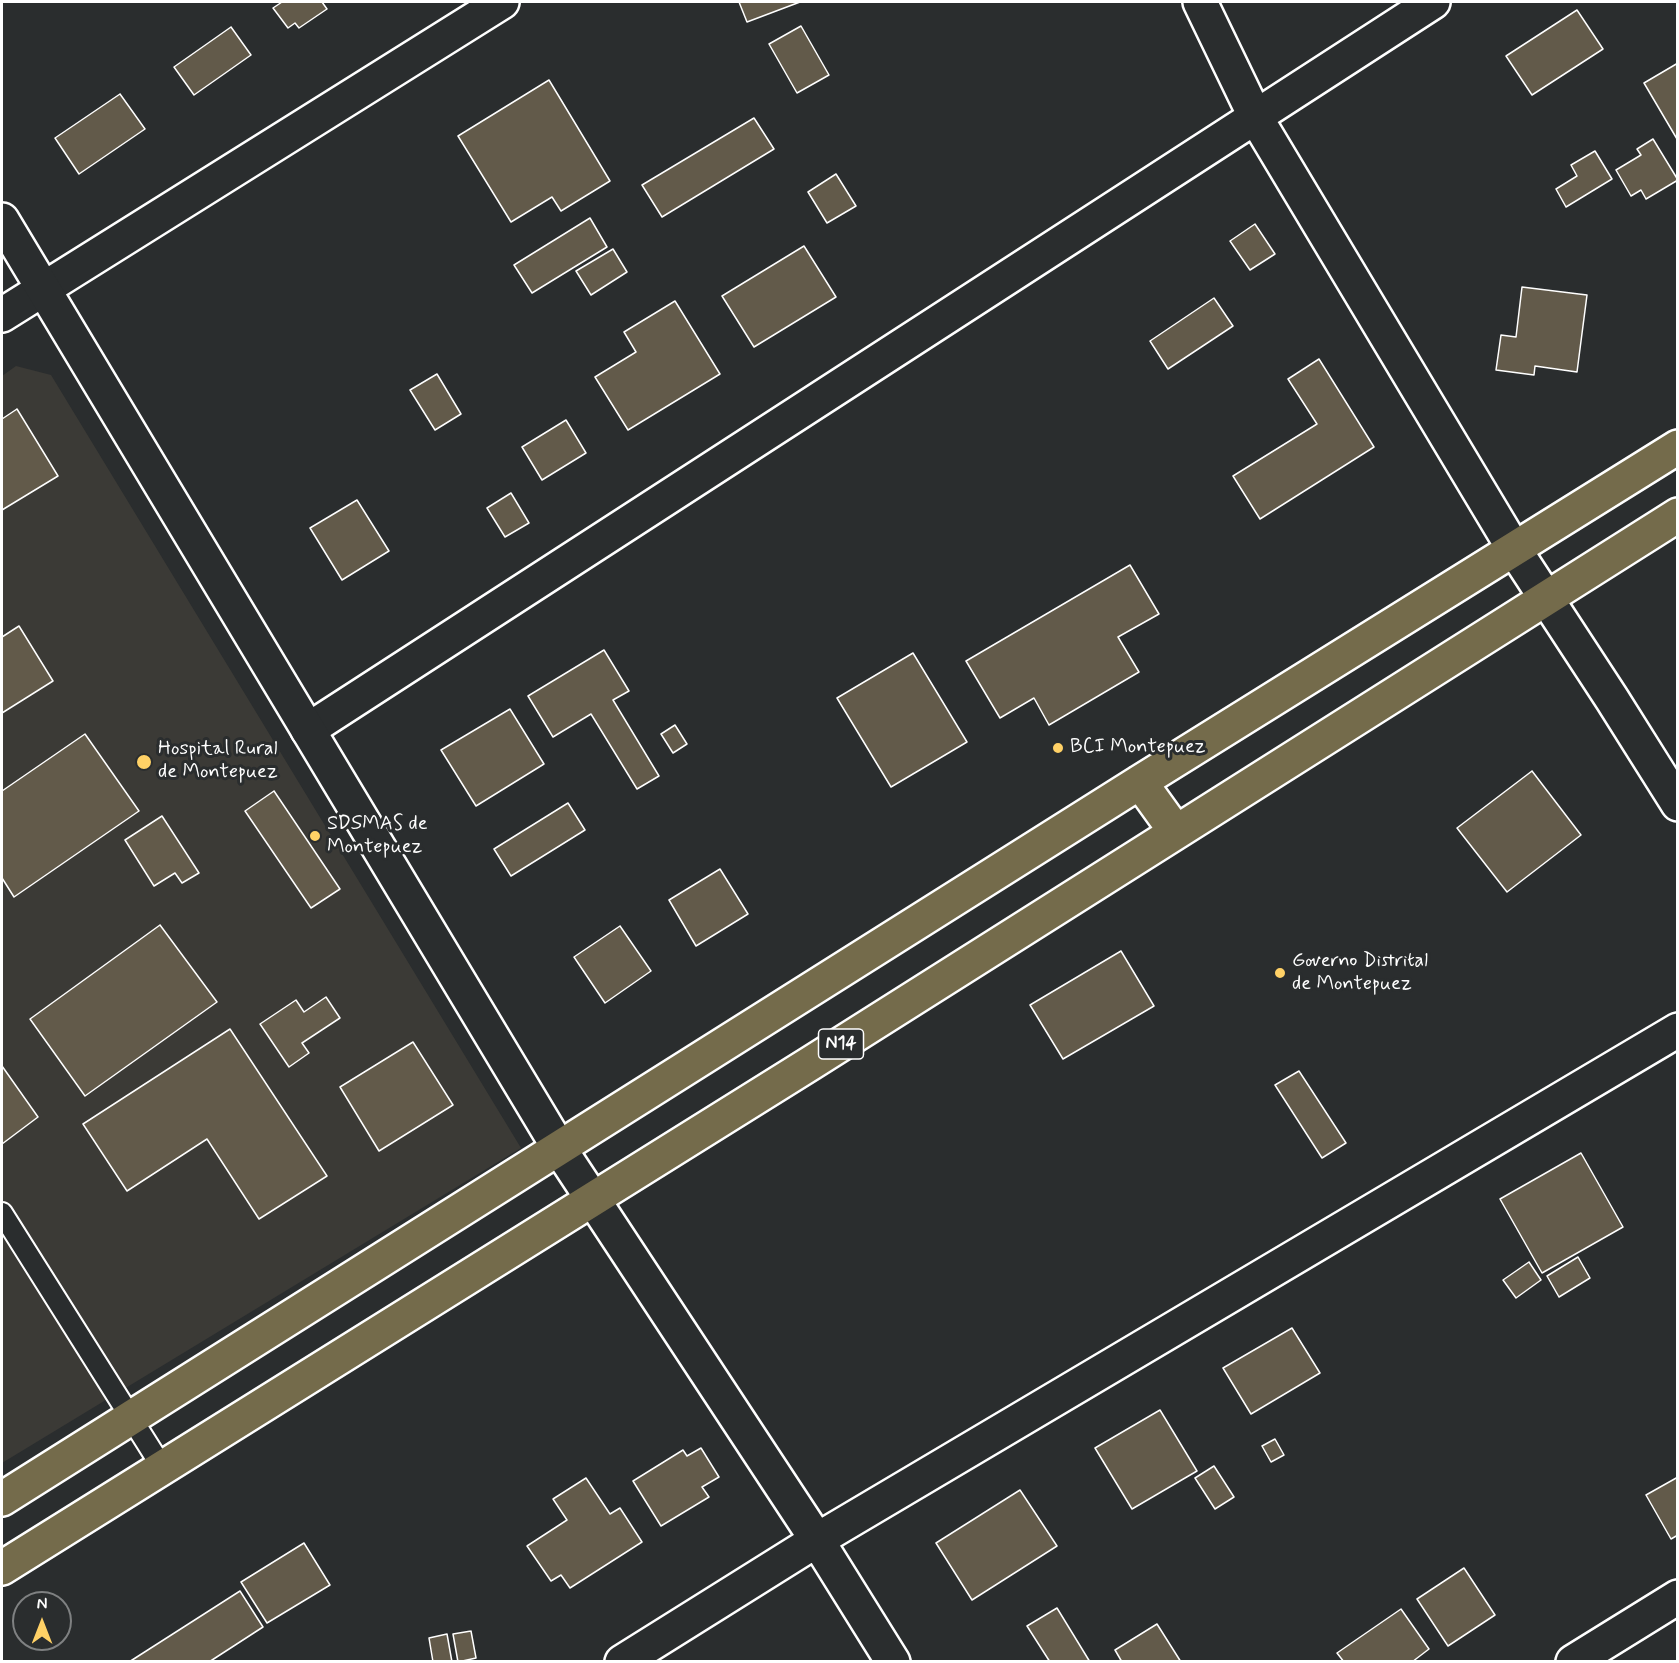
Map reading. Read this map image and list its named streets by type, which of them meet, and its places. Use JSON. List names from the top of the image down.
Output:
{
  "streets": {
    "main road": ["N14"]
  },
  "places": [
    "BCI Montepuez",
    "Hospital Rural de Montepuez",
    "SDSMAS de Montepuez",
    "Governo Distrital de Montepuez"
  ],
  "north": "top"
}
